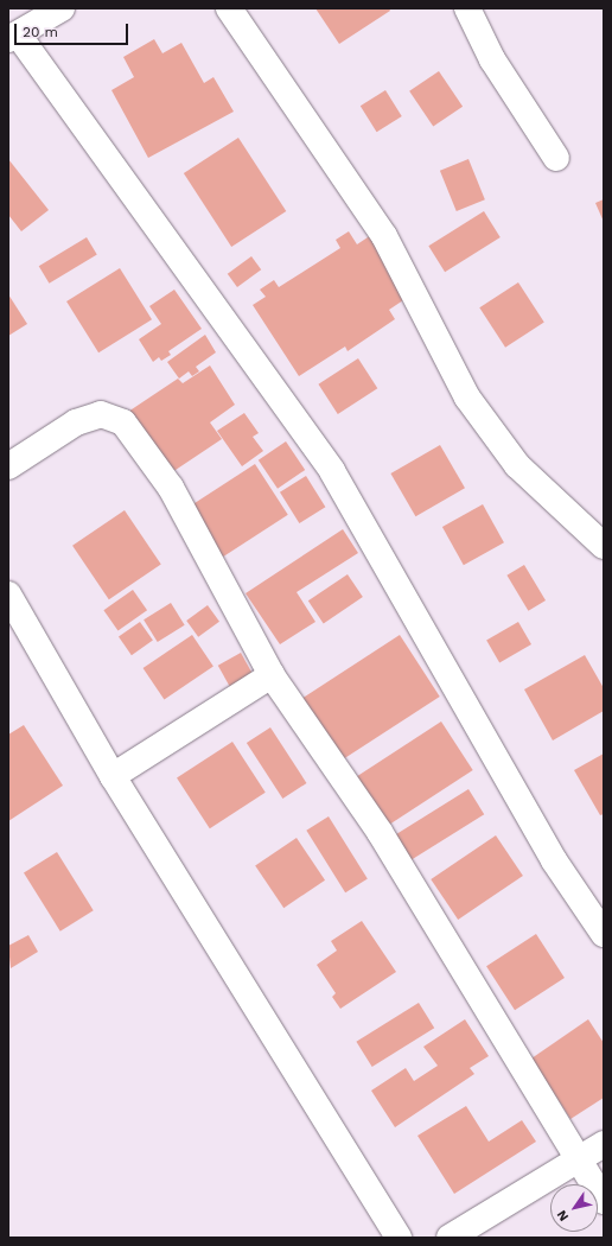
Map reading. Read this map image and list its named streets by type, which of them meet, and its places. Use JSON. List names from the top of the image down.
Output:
{
  "scale_bar": "20 m",
  "north": "bottom left"
}
